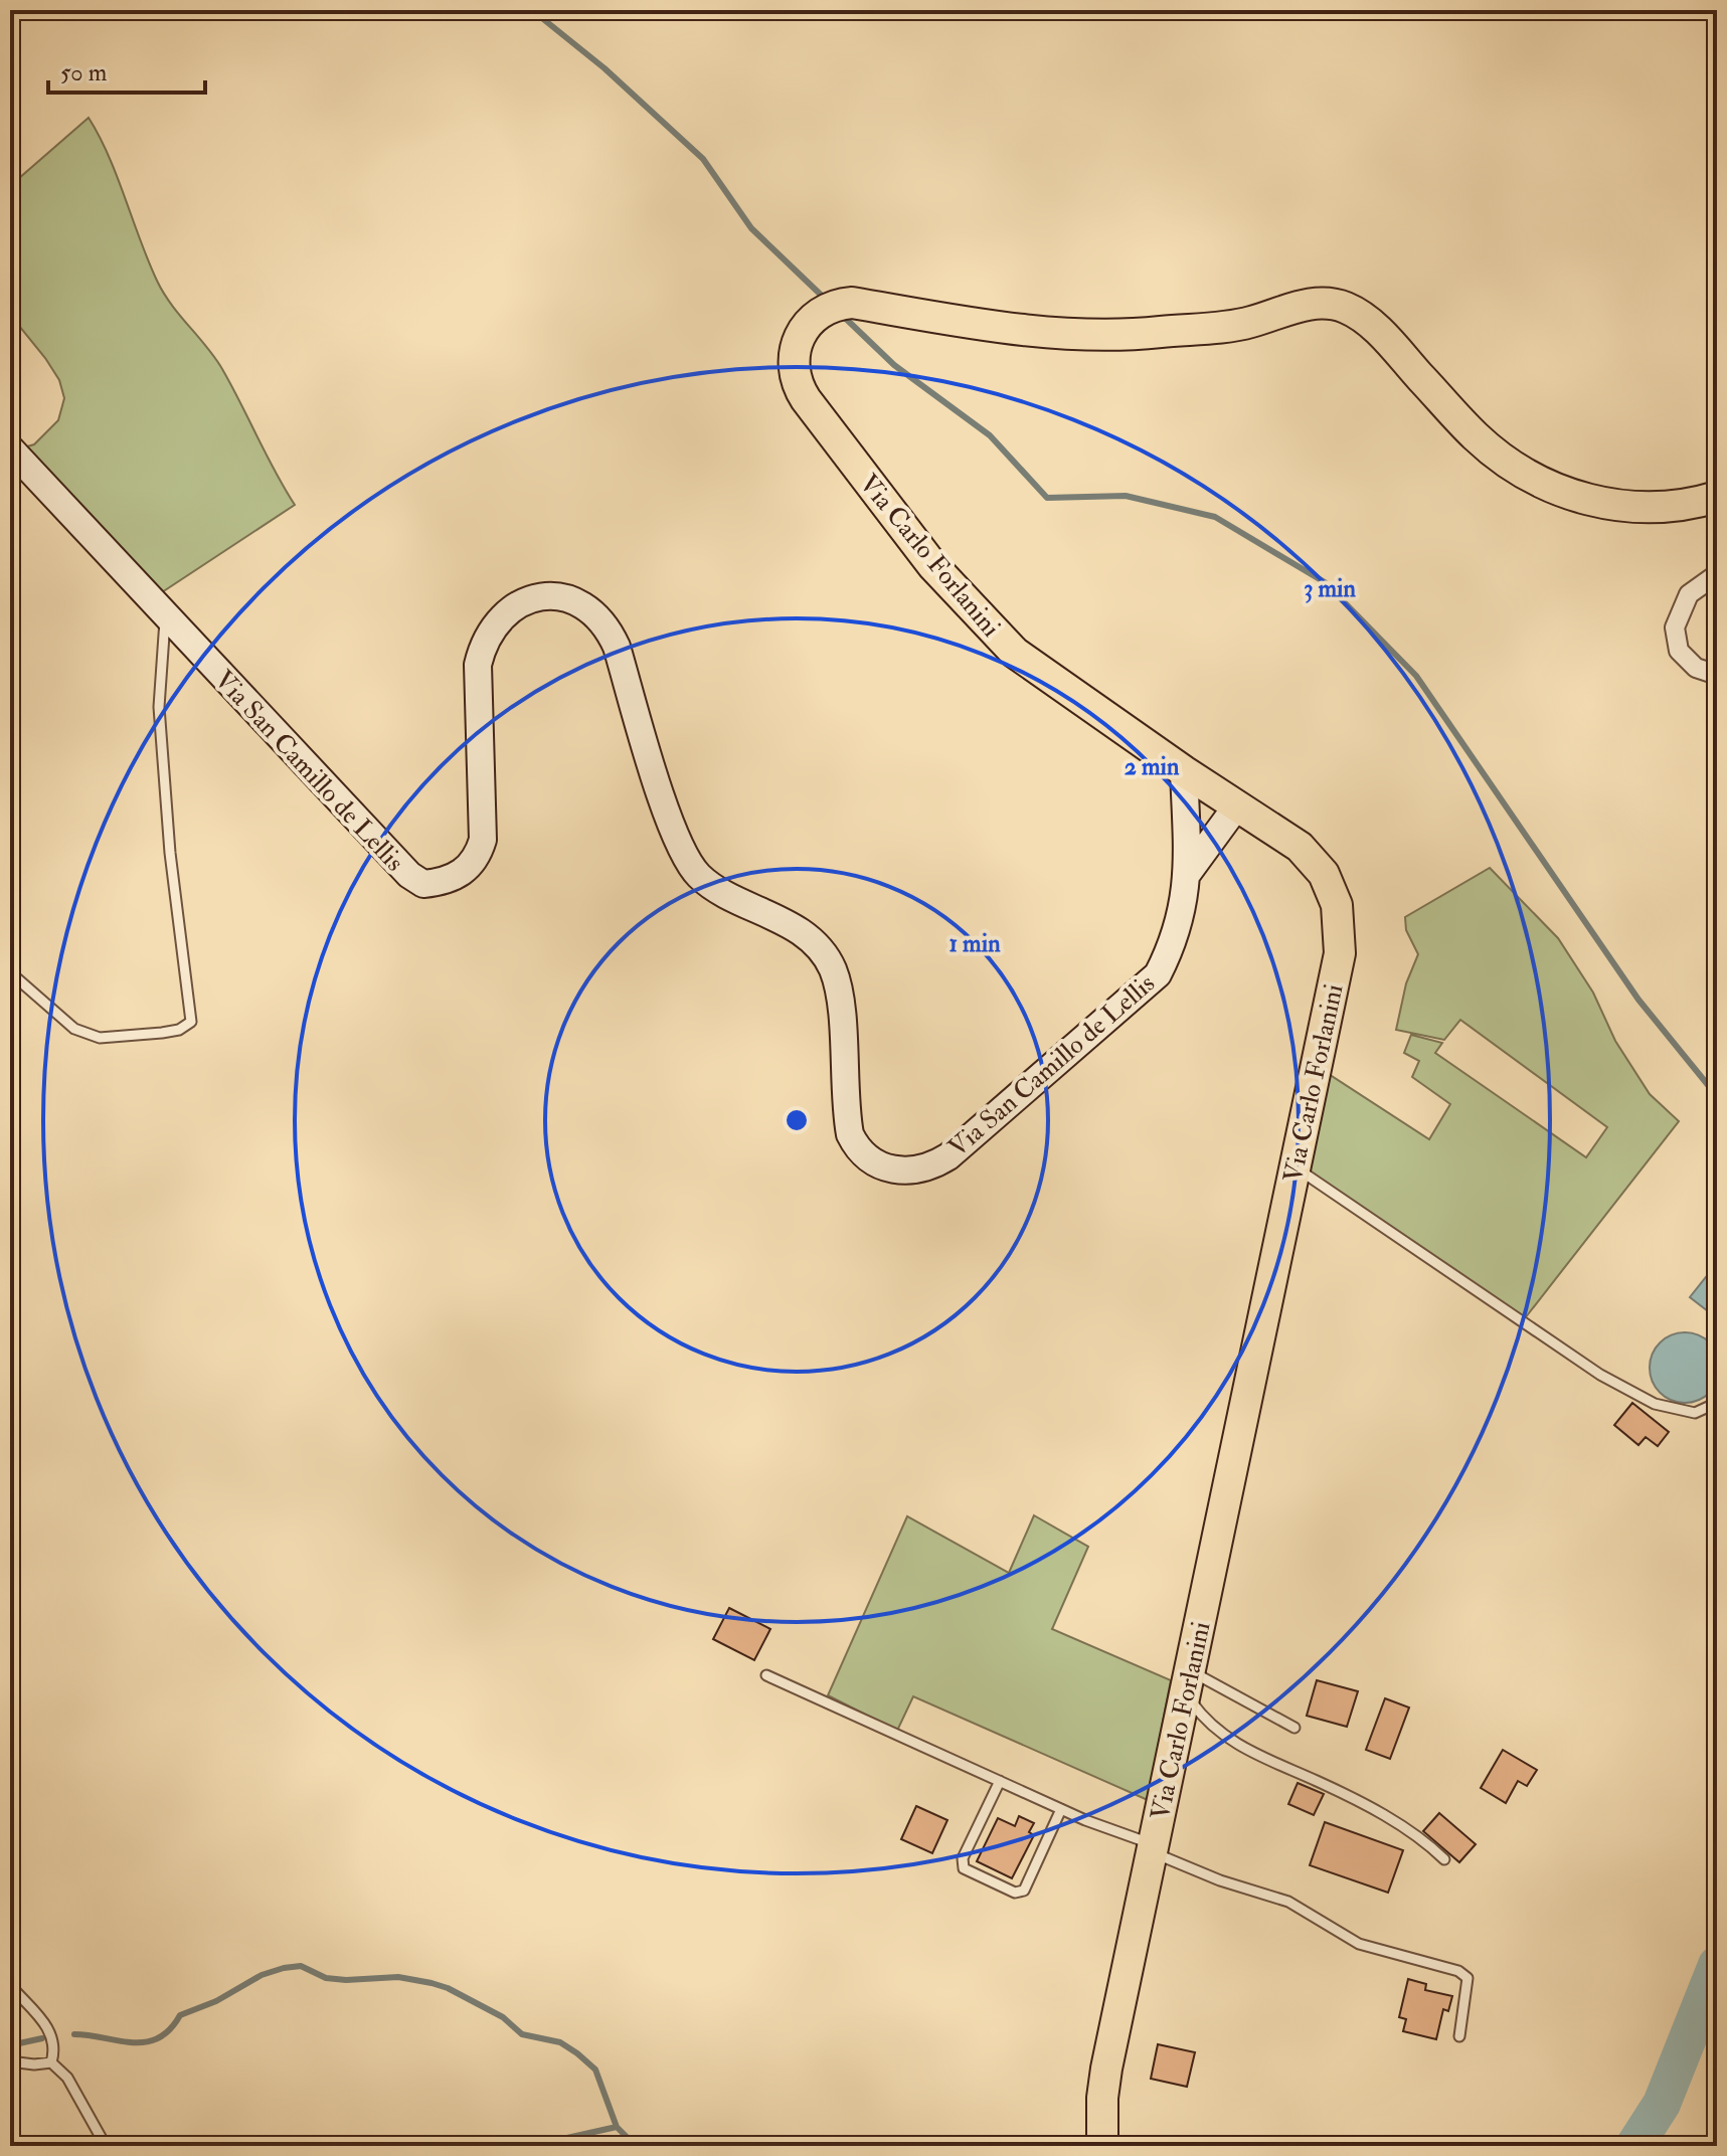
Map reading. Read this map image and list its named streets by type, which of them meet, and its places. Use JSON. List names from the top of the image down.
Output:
{
  "streets": {
    "main road": ["Via Carlo Forlanini", "Via San Camillo de Lellis"]
  },
  "crossings": [
    ["Via Carlo Forlanini", "Via San Camillo de Lellis"]
  ],
  "scale_bar": "50 m",
  "rings": ["3 min", "2 min", "1 min"]
}
